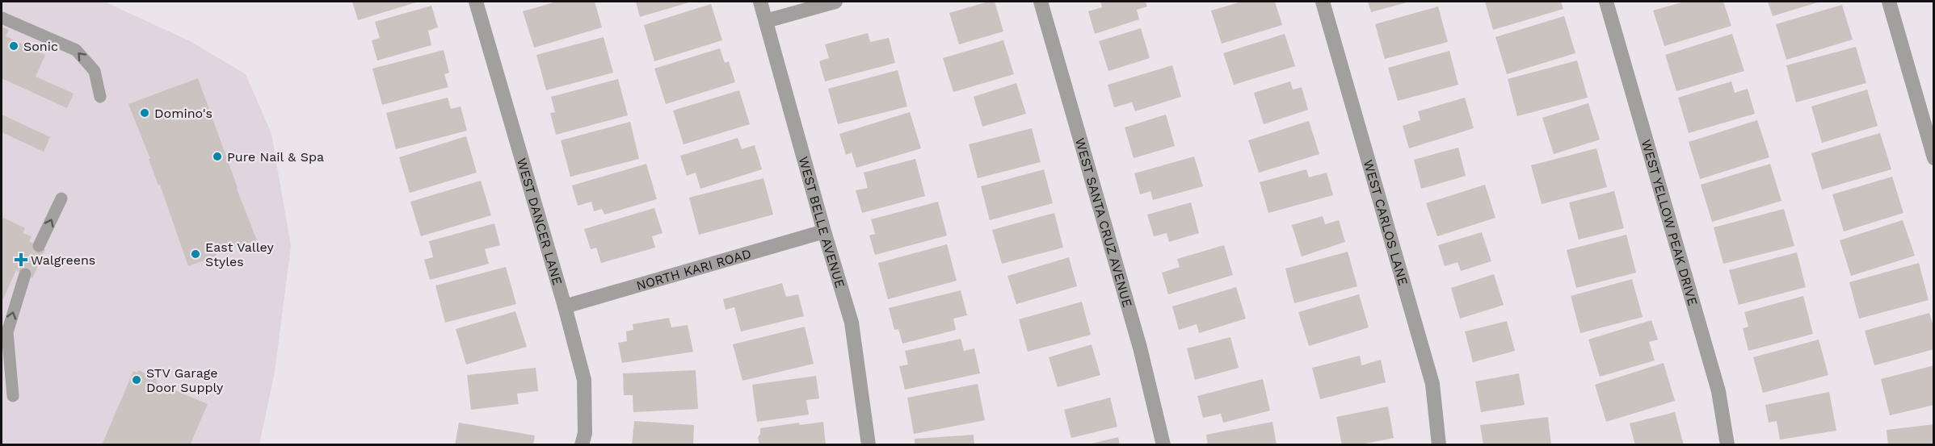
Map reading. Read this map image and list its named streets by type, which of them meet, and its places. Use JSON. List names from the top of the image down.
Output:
{
  "streets": {
    "street": [
      "WEST DANCER LANE",
      "WEST BELLE AVENUE",
      "WEST CARLOS LANE",
      "WEST SANTA CRUZ AVENUE",
      "WEST YELLOW PEAK DRIVE",
      "NORTH KARI ROAD"
    ]
  },
  "crossings": [
    ["WEST DANCER LANE", "NORTH KARI ROAD"],
    ["WEST BELLE AVENUE", "NORTH KARI ROAD"]
  ],
  "places": {
    "other": [
      "Sonic",
      "Domino's",
      "Pure Nail & Spa",
      "East Valley Styles",
      "STV Garage Door Supply"
    ],
    "health": ["Walgreens"]
  }
}
